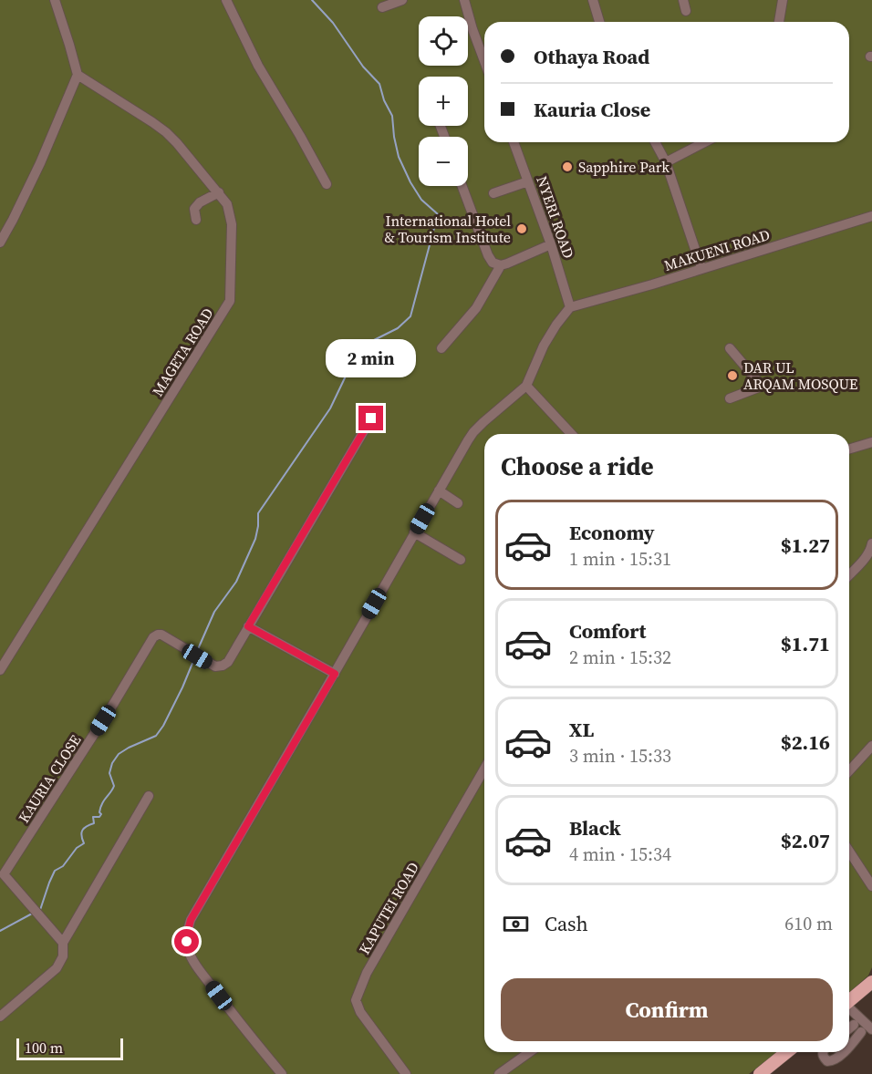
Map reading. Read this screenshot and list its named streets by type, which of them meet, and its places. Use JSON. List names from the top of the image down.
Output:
{
  "streets": {
    "street": [
      "NYERI ROAD",
      "MAKUENI ROAD",
      "MAGETA ROAD",
      "KAURIA CLOSE",
      "KAPUTEI ROAD"
    ]
  },
  "crossings": [
    ["NYERI ROAD", "MAKUENI ROAD"]
  ],
  "places": ["Sapphire Park", "International Hotel & Tourism Institute", "DAR UL ARQAM MOSQUE"],
  "scale_bar": "100 m",
  "page": {
    "map_buttons": ["+", "−"],
    "banner": ["Othaya Road", "Kauria Close"],
    "bubble": "2 min",
    "heading": "Choose a ride",
    "list": [
      {
        "name": "Economy",
        "note": "1 min · 15:31",
        "value": "$1.27"
      },
      {
        "name": "Comfort",
        "note": "2 min · 15:32",
        "value": "$1.71"
      },
      {
        "name": "XL",
        "note": "3 min · 15:33",
        "value": "$2.16"
      },
      {
        "name": "Black",
        "note": "4 min · 15:34",
        "value": "$2.07"
      }
    ],
    "pay": ["Cash", "610 m"],
    "buttons": "Confirm",
    "scale": "100 m"
  }
}
